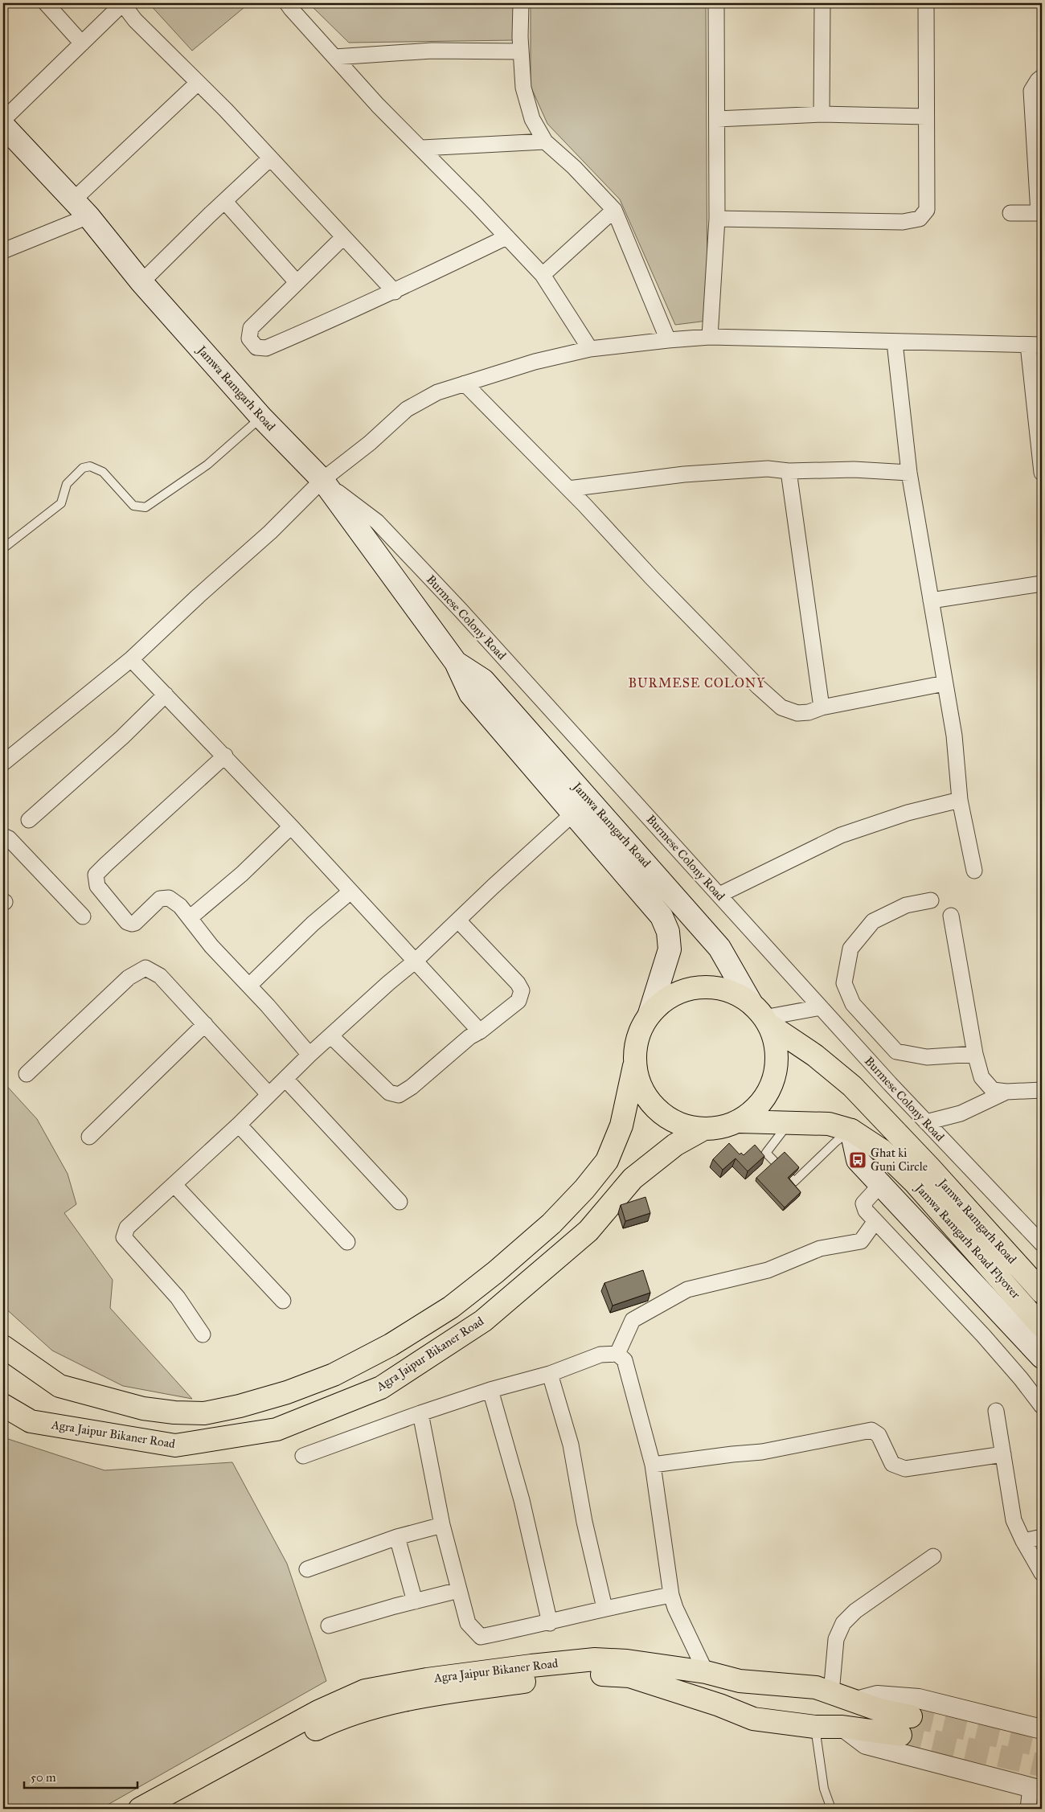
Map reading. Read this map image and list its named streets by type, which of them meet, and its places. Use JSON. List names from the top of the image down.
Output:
{
  "streets": {
    "highway": ["Jamwa Ramgarh Road", "Jamwa Ramgarh Road Flyover", "Agra Jaipur Bikaner Road"],
    "street": ["Burmese Colony Road"]
  },
  "crossings": [
    ["Jamwa Ramgarh Road", "Burmese Colony Road"],
    ["Jamwa Ramgarh Road", "Agra Jaipur Bikaner Road"]
  ],
  "districts": ["BURMESE COLONY"],
  "places": {
    "bus stop": ["Ghat ki Guni Circle"]
  },
  "scale_bar": "50 m"
}
